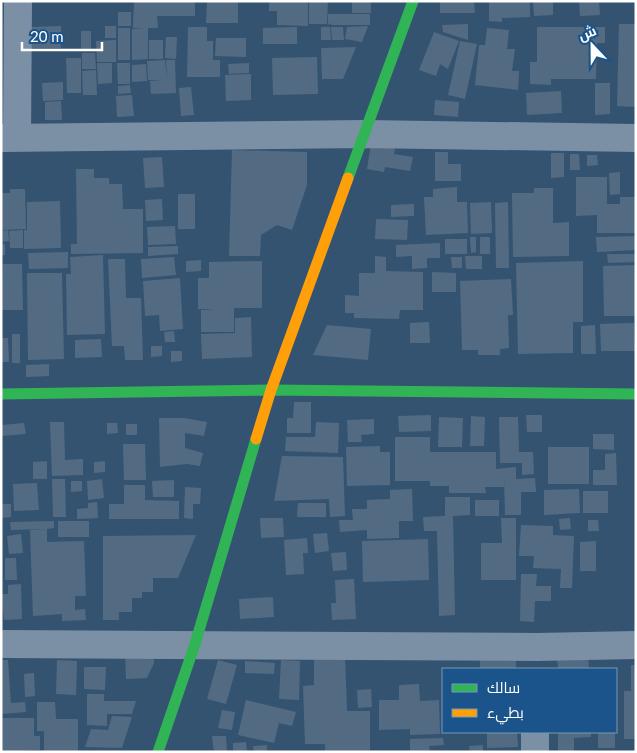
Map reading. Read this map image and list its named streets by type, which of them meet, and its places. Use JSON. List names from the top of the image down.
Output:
{
  "legend": ["سالك", "بطيء"],
  "scale_bar": "20 m",
  "north": "top"
}
